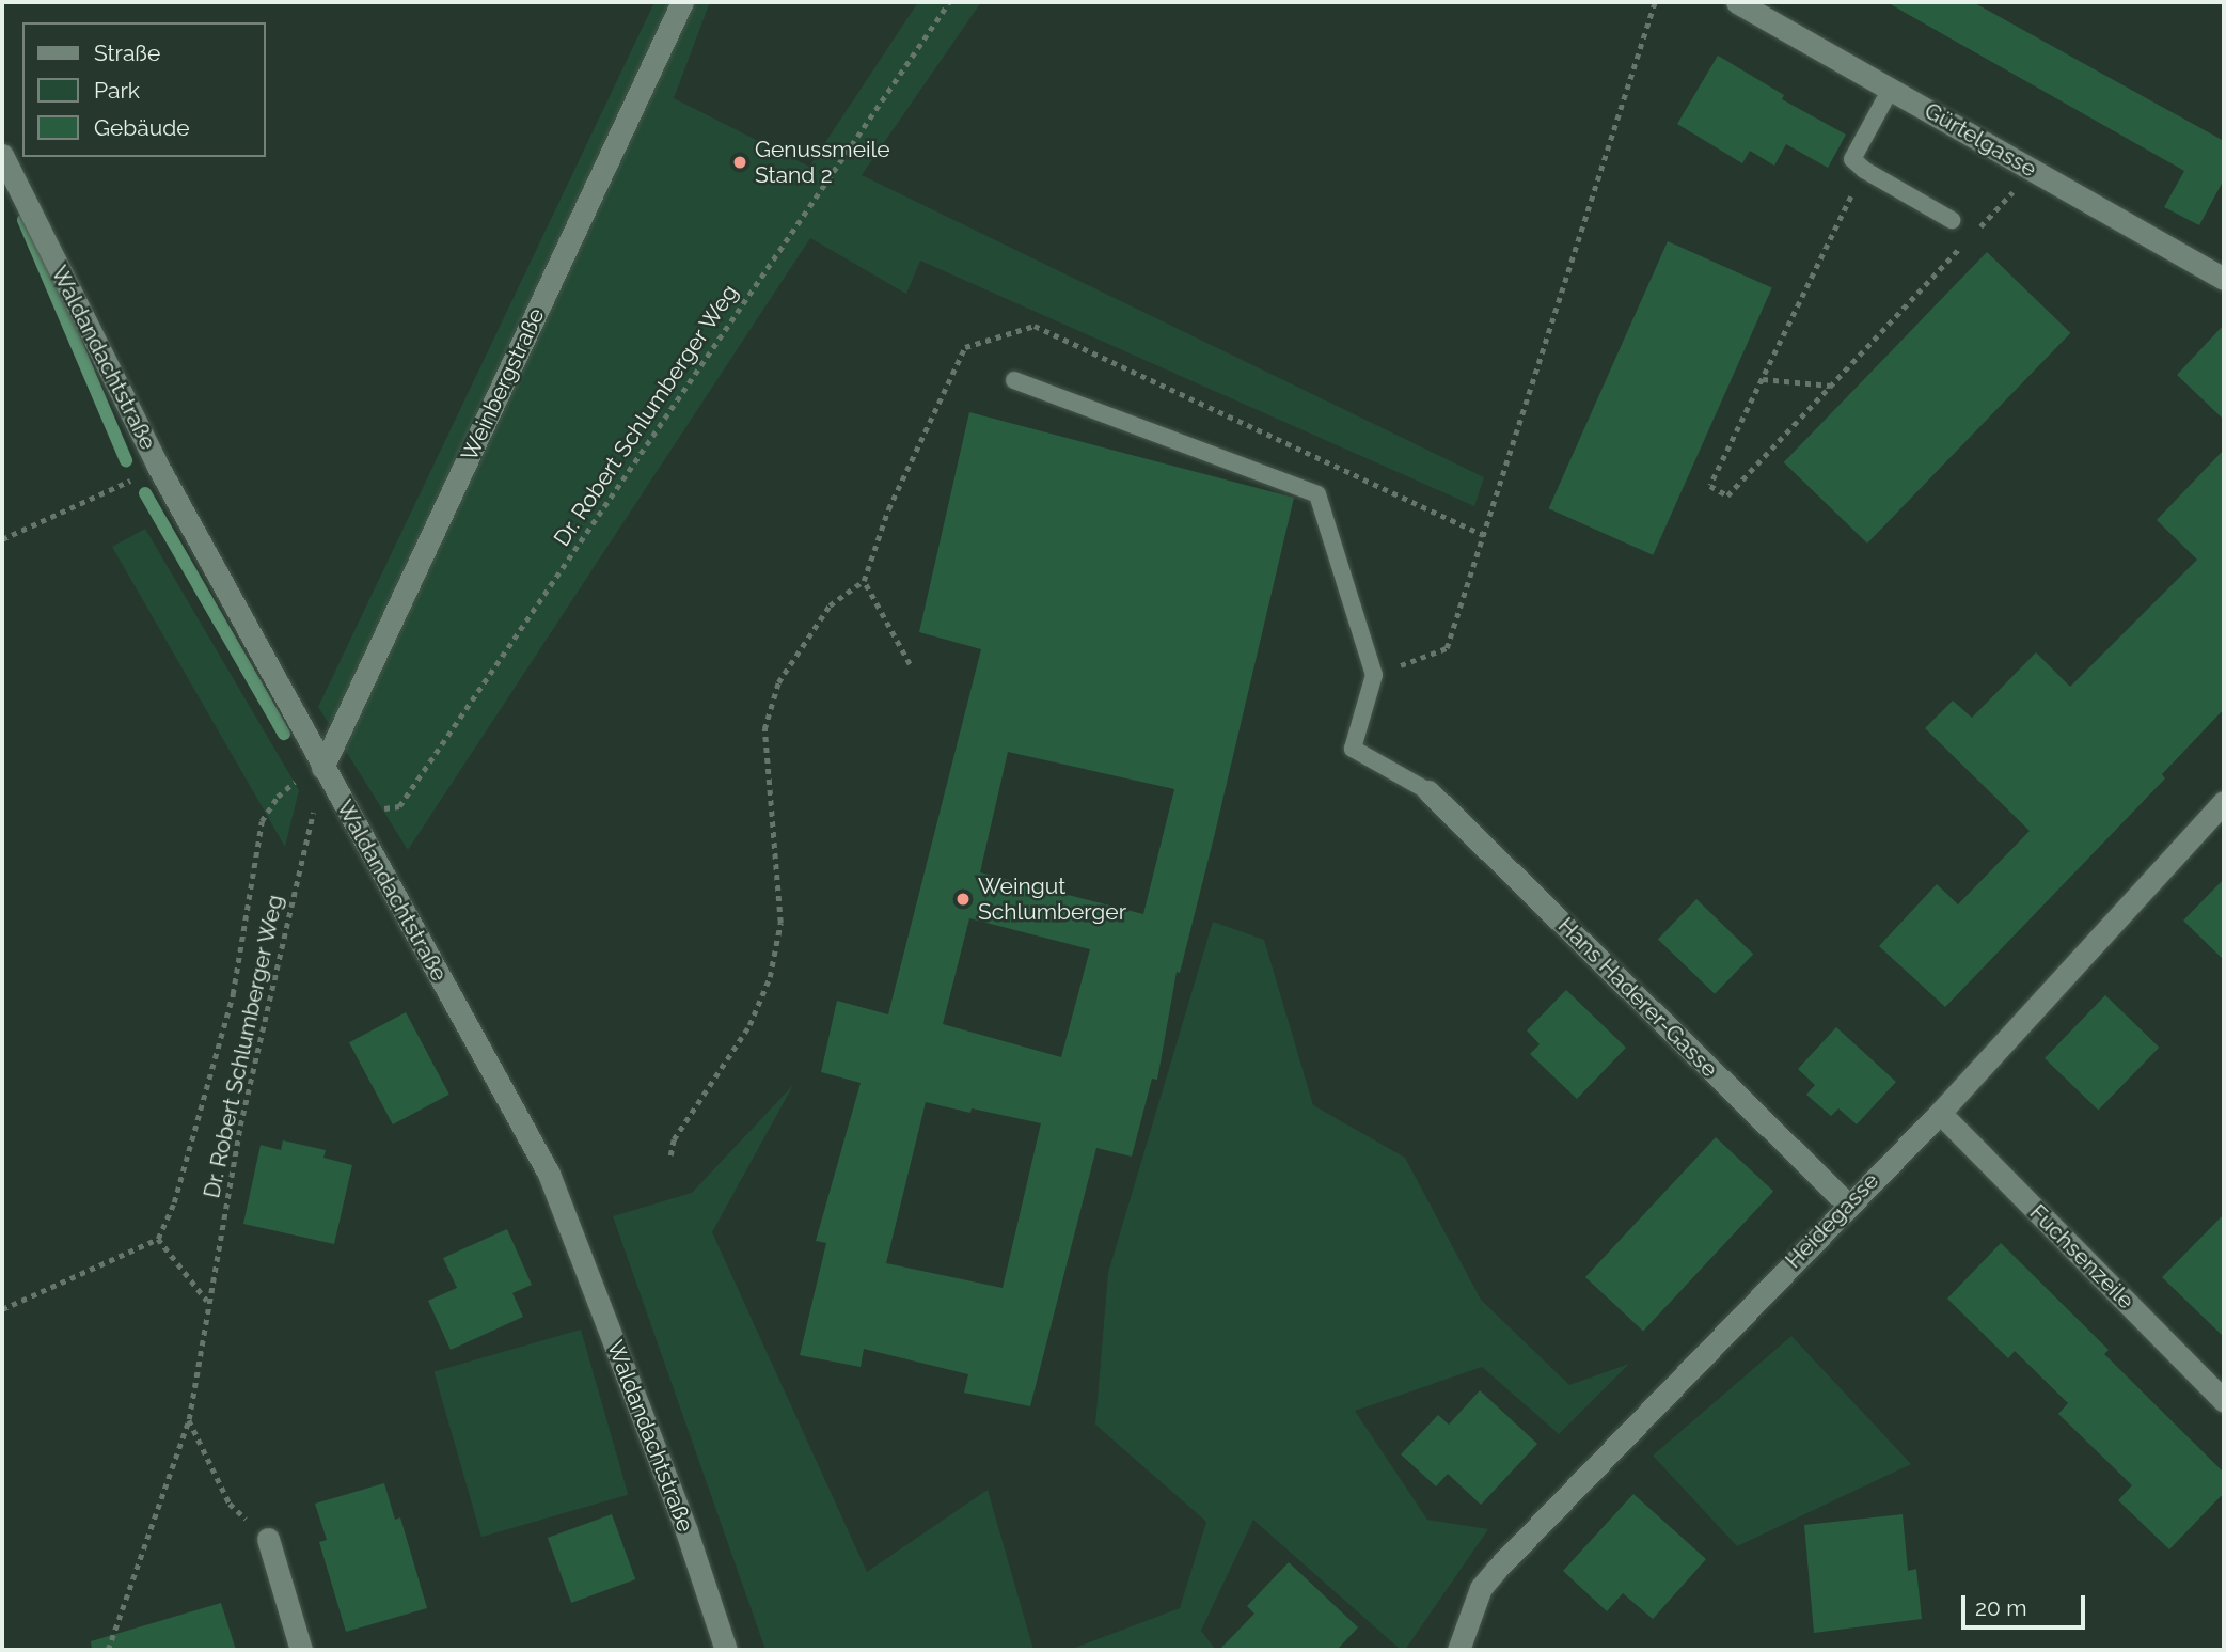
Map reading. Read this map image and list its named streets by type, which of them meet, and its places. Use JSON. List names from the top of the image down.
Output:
{
  "streets": {
    "street": [
      "Gürtelgasse",
      "Waldandachtstraße",
      "Weinbergstraße",
      "Hans Haderer-Gasse",
      "Heidegasse",
      "Fuchsenzeile"
    ],
    "path": ["Dr. Robert Schlumberger Weg"]
  },
  "crossings": [
    ["Waldandachtstraße", "Weinbergstraße"],
    ["Waldandachtstraße", "Dr. Robert Schlumberger Weg"],
    ["Hans Haderer-Gasse", "Heidegasse"],
    ["Heidegasse", "Fuchsenzeile"]
  ],
  "places": ["Genussmeile Stand 2", "Weingut Schlumberger"],
  "legend": ["Straße", "Park", "Gebäude"],
  "scale_bar": "20 m"
}
